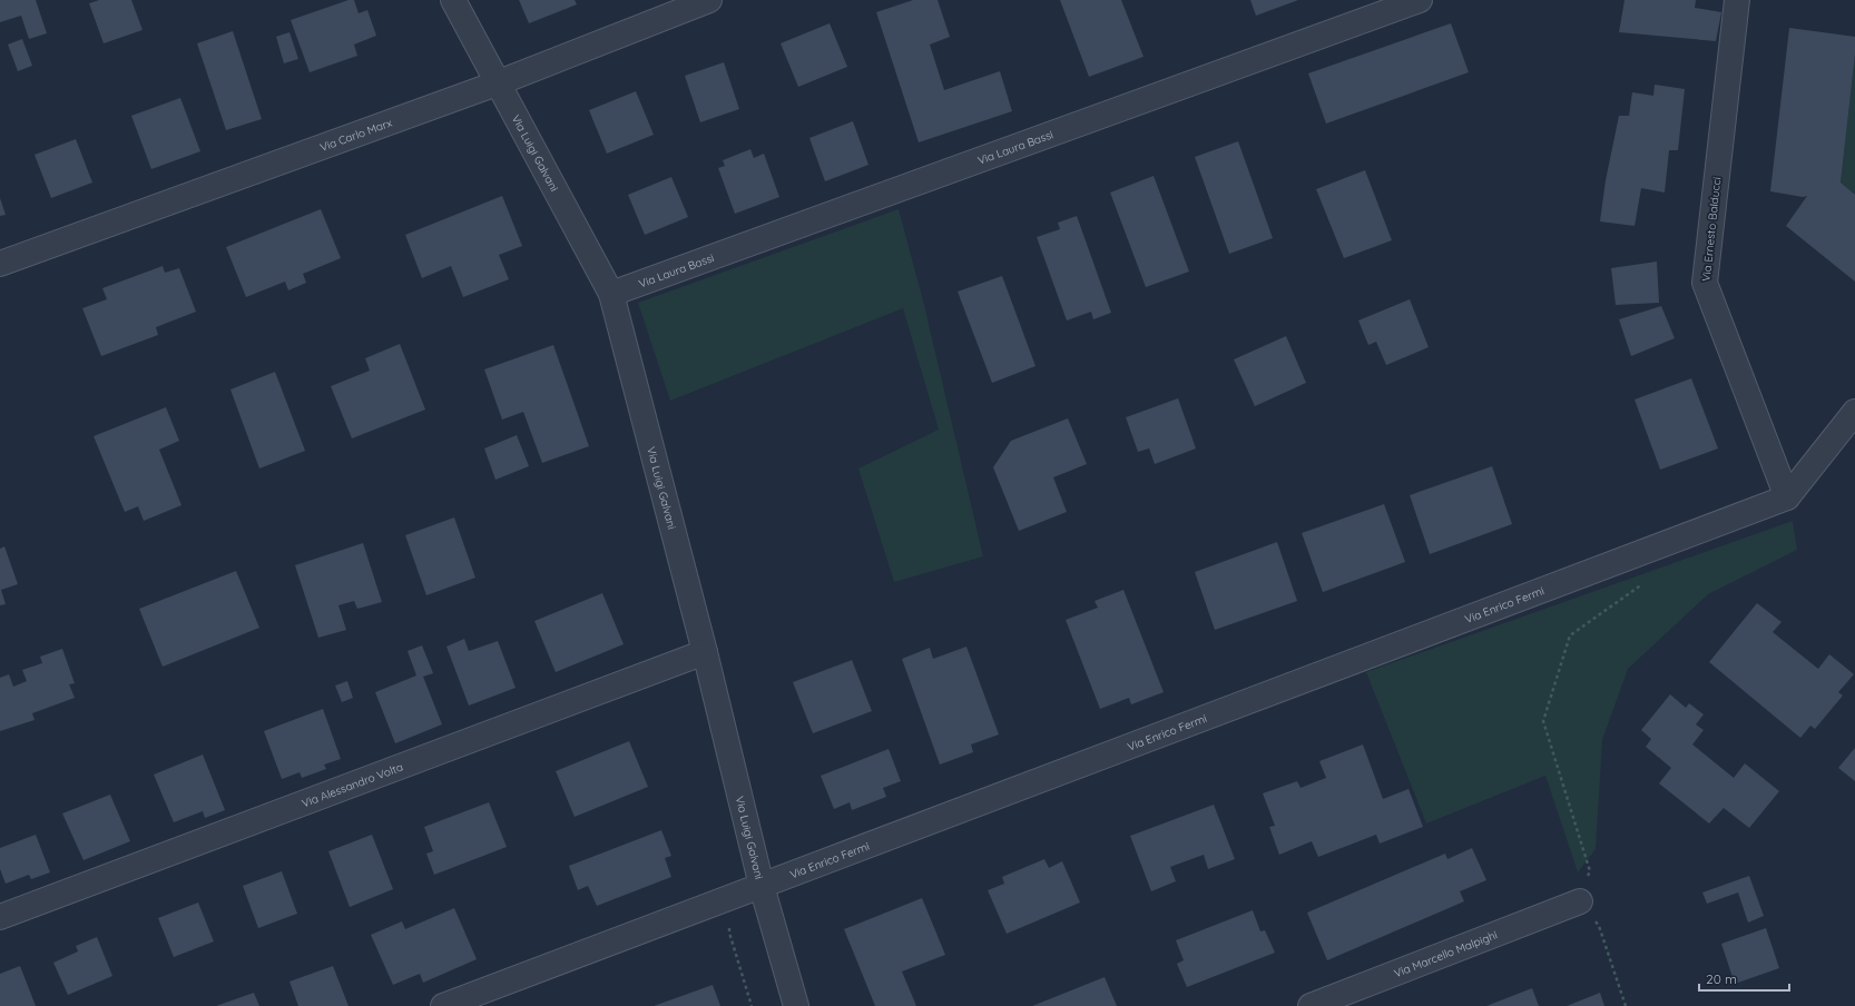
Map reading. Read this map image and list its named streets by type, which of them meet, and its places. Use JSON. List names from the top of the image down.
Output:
{
  "streets": {
    "street": [
      "Via Carlo Marx",
      "Via Laura Bassi",
      "Via Luigi Galvani",
      "Via Ernesto Balducci",
      "Via Enrico Fermi",
      "Via Alessandro Volta",
      "Via Marcello Malpighi"
    ]
  },
  "crossings": [
    ["Via Carlo Marx", "Via Luigi Galvani"],
    ["Via Laura Bassi", "Via Luigi Galvani"],
    ["Via Luigi Galvani", "Via Enrico Fermi"],
    ["Via Luigi Galvani", "Via Alessandro Volta"],
    ["Via Ernesto Balducci", "Via Enrico Fermi"]
  ],
  "scale_bar": "20 m"
}
